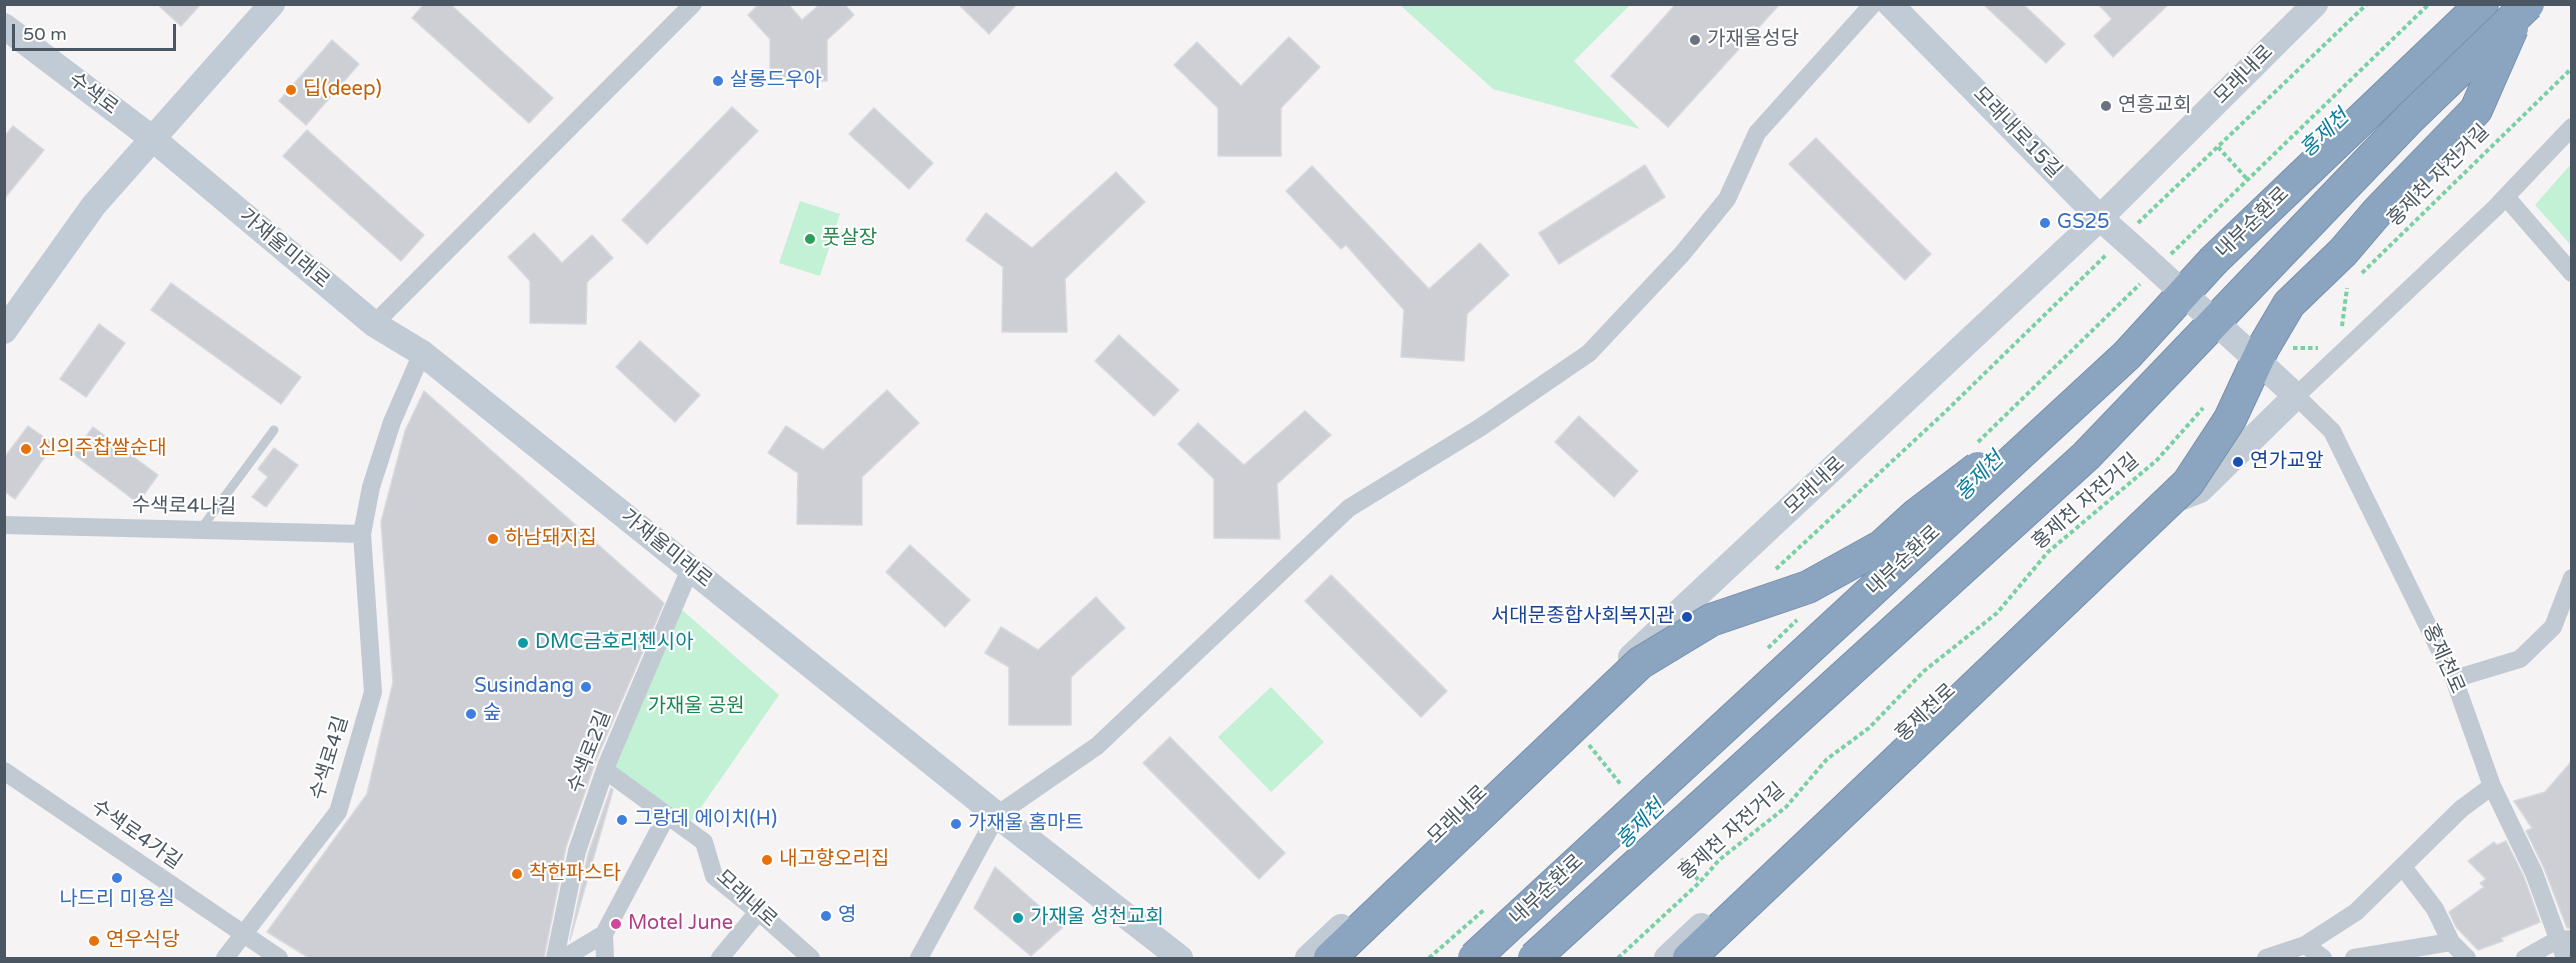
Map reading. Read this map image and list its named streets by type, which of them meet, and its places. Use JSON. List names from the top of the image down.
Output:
{
  "streets": {
    "highway": ["내부순환로"],
    "main road": [
      "모래내로",
      "수색로",
      "모래내로15길",
      "가재울미래로",
      "홍제천로"
    ],
    "street": [
      "수색로4나길",
      "수색로2길",
      "수색로4길",
      "수색로4가길"
    ],
    "path": ["홍제천 자전거길"]
  },
  "crossings": [
    ["모래내로", "모래내로15길"],
    ["모래내로", "수색로2길"],
    ["수색로", "가재울미래로"],
    ["모래내로15길", "홍제천로"],
    ["가재울미래로", "수색로2길"],
    ["가재울미래로", "수색로4길"],
    ["수색로4나길", "수색로4길"],
    ["수색로4길", "수색로4가길"]
  ],
  "water": ["홍제천"],
  "parks": ["가재울 공원"],
  "places": [
    "가재울성당",
    "살롱드우아",
    "딥(deep)",
    "연흥교회",
    "GS25",
    "풋살장",
    "신의주찹쌀순대",
    "연가교앞",
    "하남돼지집",
    "서대문종합사회복지관",
    "DMC금호리첸시아",
    "Susindang",
    "숲",
    "그랑데 에이치(H)",
    "가재울 홈마트",
    "내고향오리집",
    "착한파스타",
    "나드리 미용실",
    "영",
    "가재울 성천교회",
    "Motel June",
    "연우식당"
  ],
  "scale_bar": "50 m"
}
